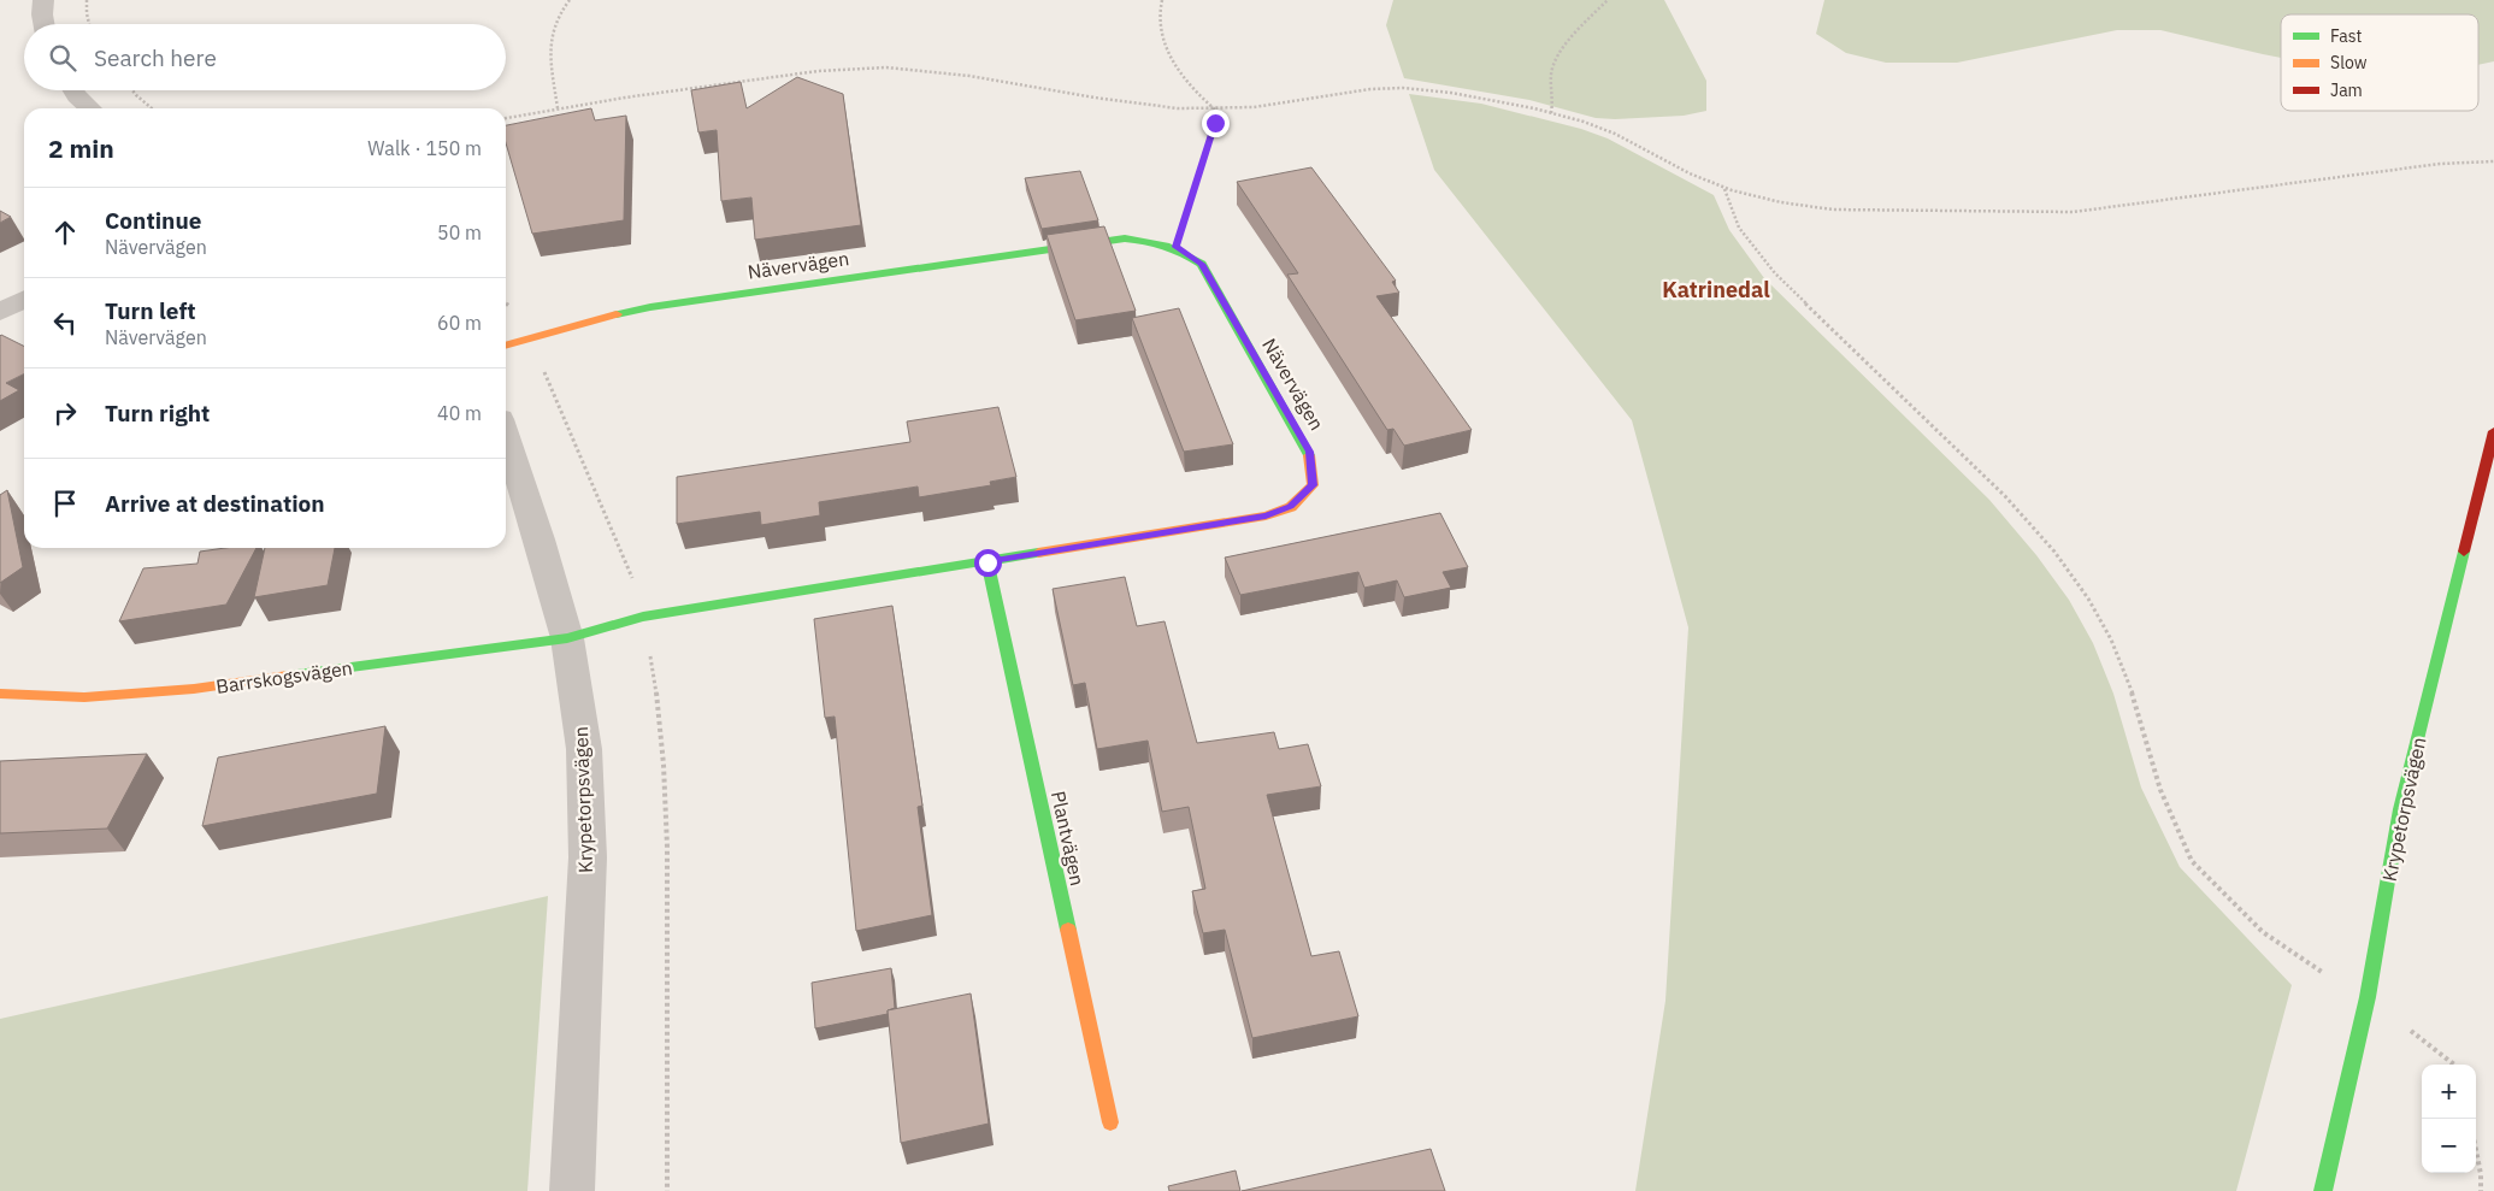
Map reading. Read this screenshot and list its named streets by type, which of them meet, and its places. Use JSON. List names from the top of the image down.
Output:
{
  "streets": {
    "street": [
      "Nävervägen",
      "Barrskogsvägen",
      "Krypetorpsvägen",
      "Plantvägen"
    ]
  },
  "crossings": [
    ["Nävervägen", "Barrskogsvägen"],
    ["Nävervägen", "Krypetorpsvägen"],
    ["Nävervägen", "Plantvägen"],
    ["Barrskogsvägen", "Krypetorpsvägen"]
  ],
  "districts": ["Katrinedal"],
  "legend": ["Fast", "Slow", "Jam"],
  "page": {
    "search": "Search here",
    "heading": ["2 min", "Walk · 150 m"],
    "list": [
      ["Continue", "Nävervägen", "50 m"],
      ["Turn left", "Nävervägen", "60 m"],
      ["Turn right", "40 m"],
      "Arrive at destination"
    ],
    "map_buttons": ["+", "−"]
  }
}
